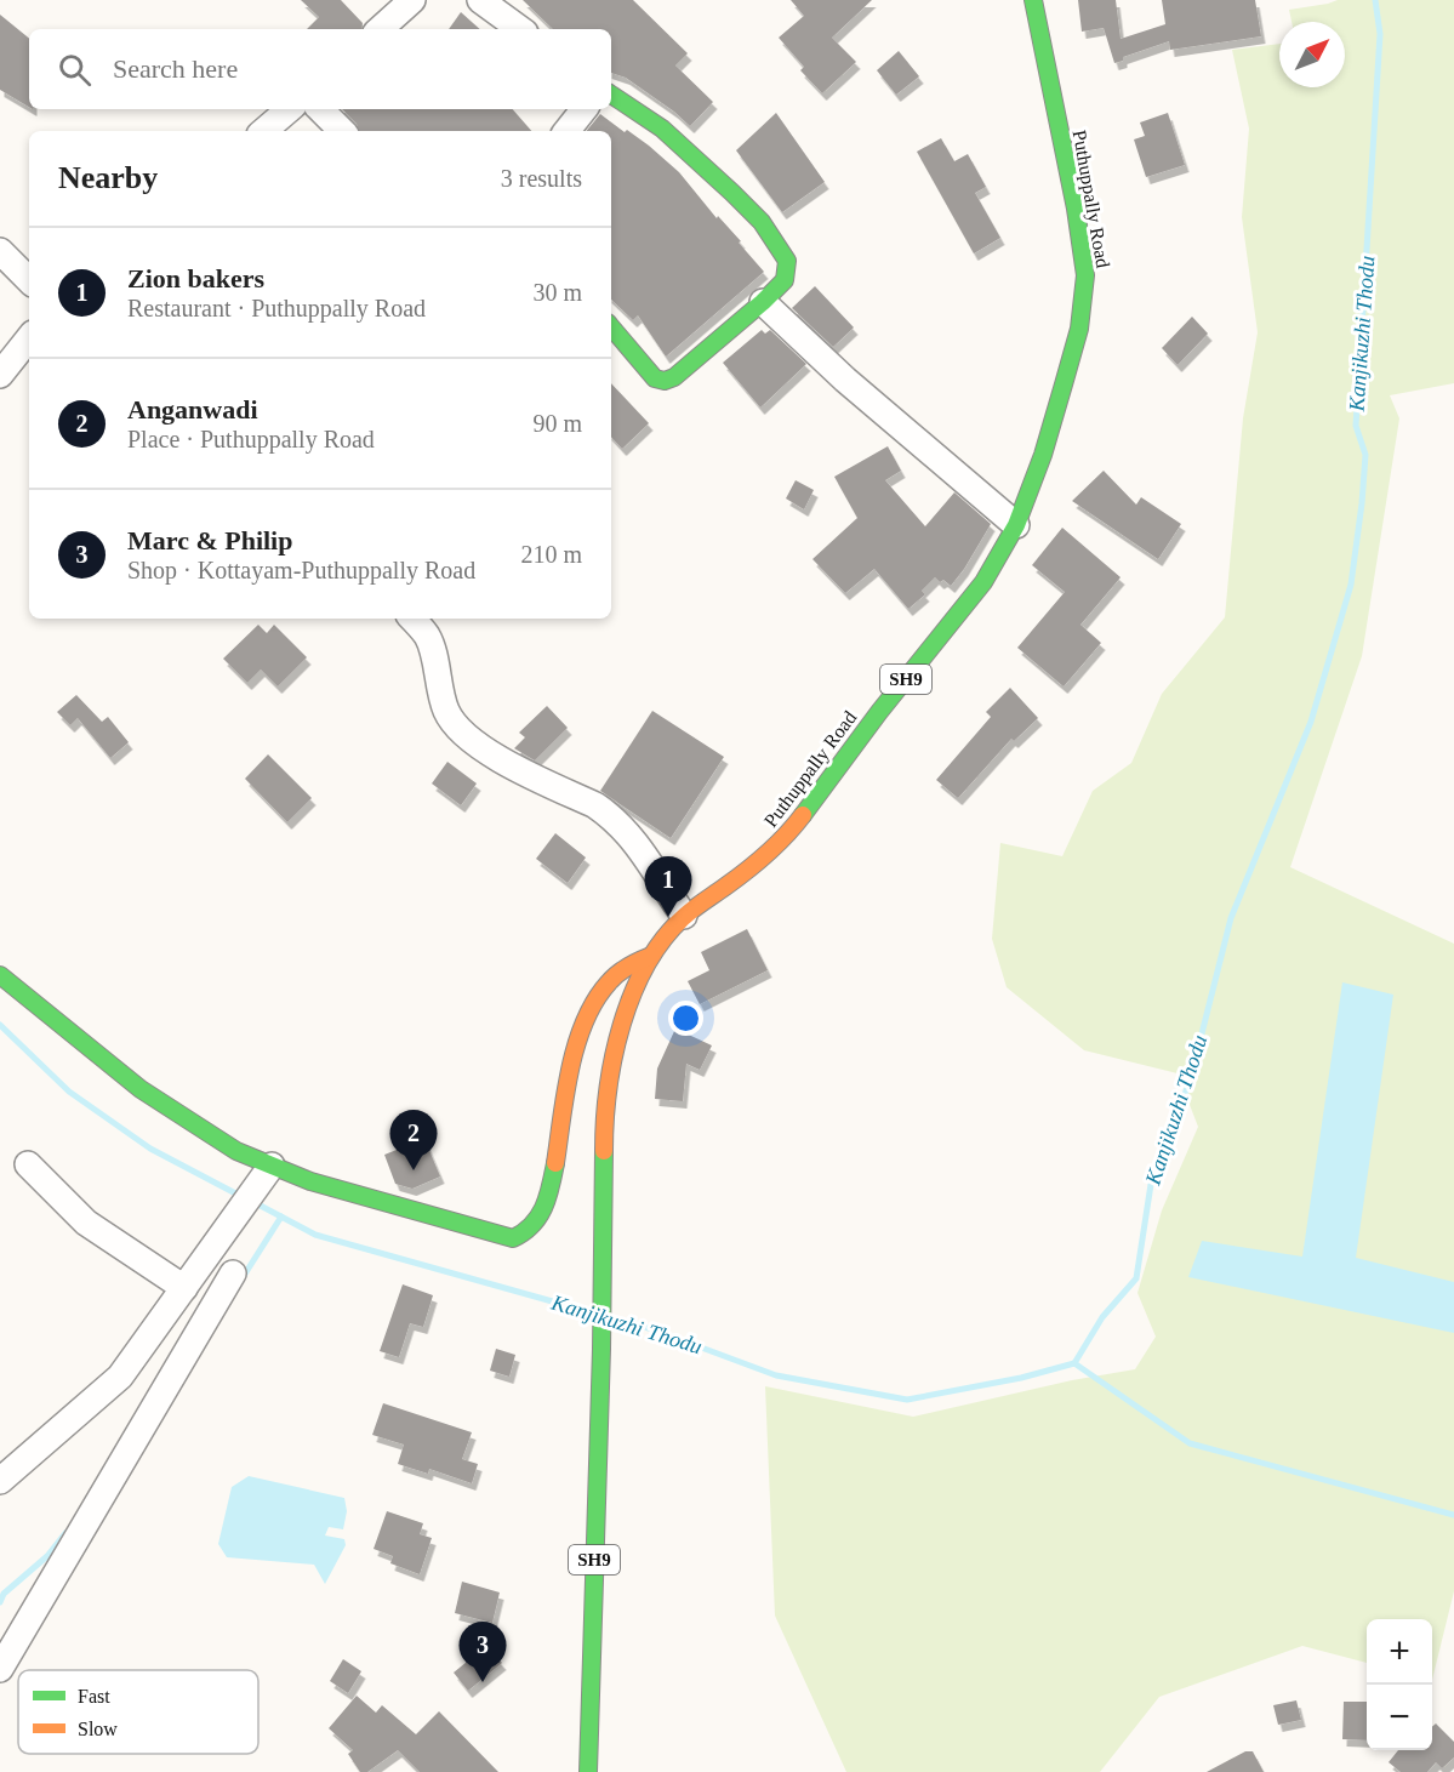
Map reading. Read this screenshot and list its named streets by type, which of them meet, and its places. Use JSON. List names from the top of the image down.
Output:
{
  "streets": {
    "main road": ["Puthuppally Road", "SH9"]
  },
  "water": ["Kanjikuzhi Thodu"],
  "legend": ["Fast", "Slow"],
  "north": "top right",
  "page": {
    "search": "Search here",
    "heading": ["Nearby", "3 results"],
    "list": [
      {
        "mark": "1",
        "name": "Zion bakers",
        "note": "Restaurant · Puthuppally Road",
        "value": "30 m"
      },
      {
        "mark": "2",
        "name": "Anganwadi",
        "note": "Place · Puthuppally Road",
        "value": "90 m"
      },
      {
        "mark": "3",
        "name": "Marc & Philip",
        "note": "Shop · Kottayam-Puthuppally Road",
        "value": "210 m"
      }
    ],
    "pins": ["1", "2", "3"],
    "map_buttons": ["+", "−"]
  }
}
